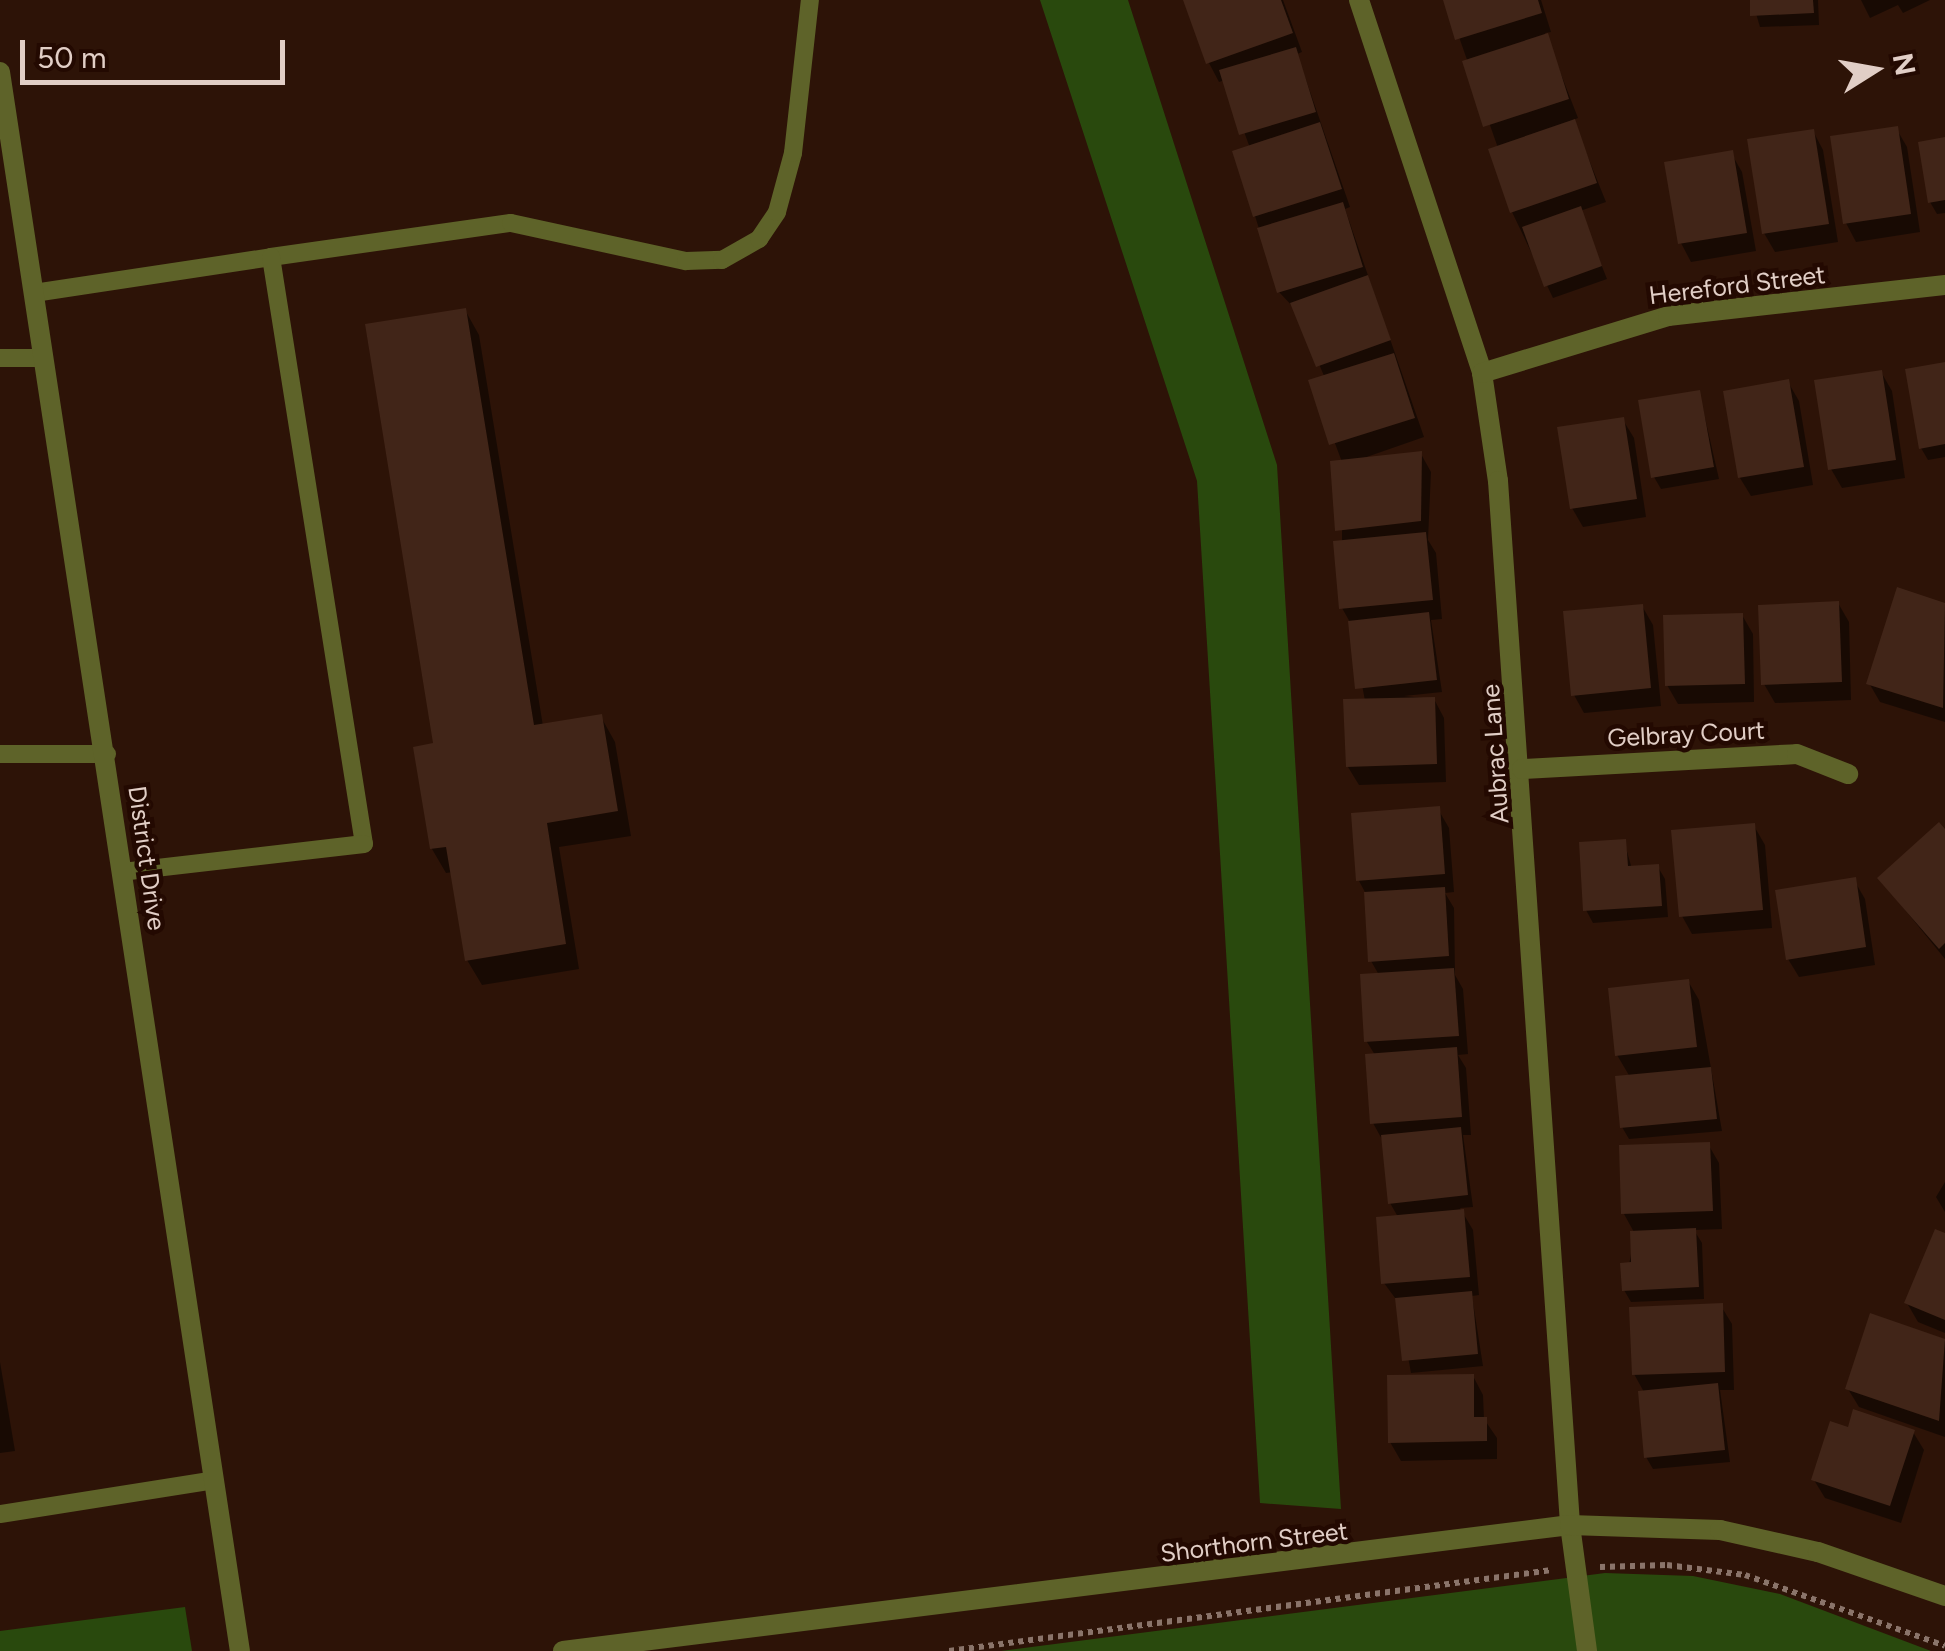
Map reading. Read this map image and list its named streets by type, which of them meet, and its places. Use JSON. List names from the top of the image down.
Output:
{
  "streets": {
    "street": [
      "Hereford Street",
      "Gelbray Court",
      "Aubrac Lane",
      "District Drive",
      "Shorthorn Street"
    ]
  },
  "crossings": [
    ["Hereford Street", "Aubrac Lane"],
    ["Gelbray Court", "Aubrac Lane"],
    ["Aubrac Lane", "Shorthorn Street"]
  ],
  "scale_bar": "50 m",
  "north": "right"
}
